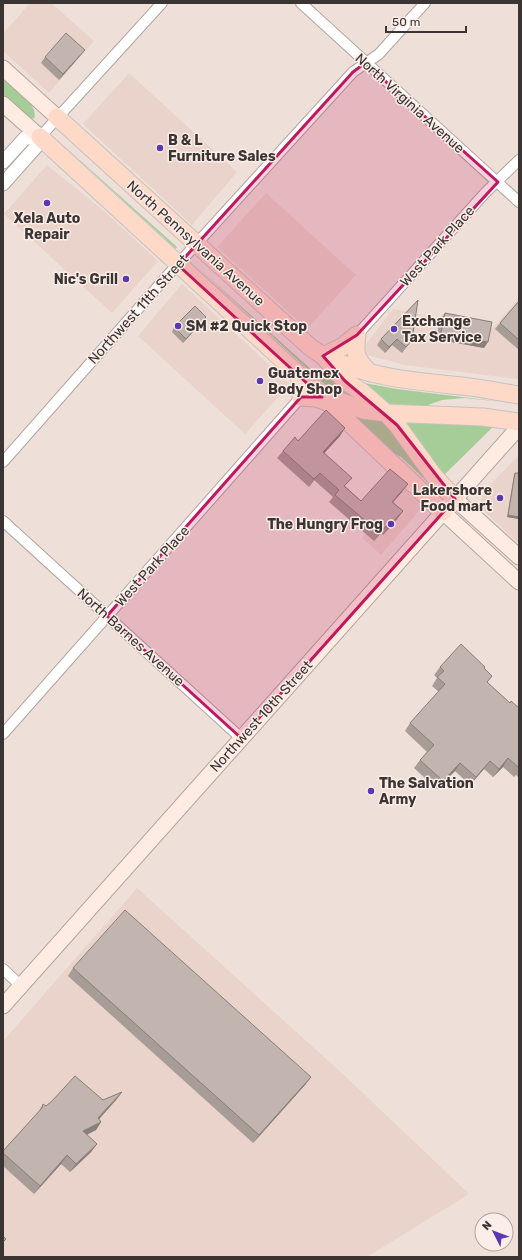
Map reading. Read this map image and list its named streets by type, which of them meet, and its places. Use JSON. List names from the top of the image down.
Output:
{
  "streets": {
    "main road": ["North Pennsylvania Avenue", "Northwest 10th Street"],
    "street": [
      "North Virginia Avenue",
      "West Park Place",
      "Northwest 11th Street",
      "North Barnes Avenue"
    ]
  },
  "crossings": [
    ["North Virginia Avenue", "West Park Place"],
    ["North Virginia Avenue", "Northwest 11th Street"],
    ["North Pennsylvania Avenue", "West Park Place"],
    ["North Pennsylvania Avenue", "Northwest 11th Street"],
    ["North Pennsylvania Avenue", "Northwest 10th Street"],
    ["West Park Place", "North Barnes Avenue"],
    ["North Barnes Avenue", "Northwest 10th Street"]
  ],
  "places": [
    "B & L Furniture Sales",
    "Xela Auto Repair",
    "Nic's Grill",
    "SM #2 Quick Stop",
    "Exchange Tax Service",
    "Guatemex Body Shop",
    "Lakershore Food mart",
    "The Hungry Frog",
    "The Salvation Army"
  ],
  "scale_bar": "50 m",
  "north": "top left"
}
